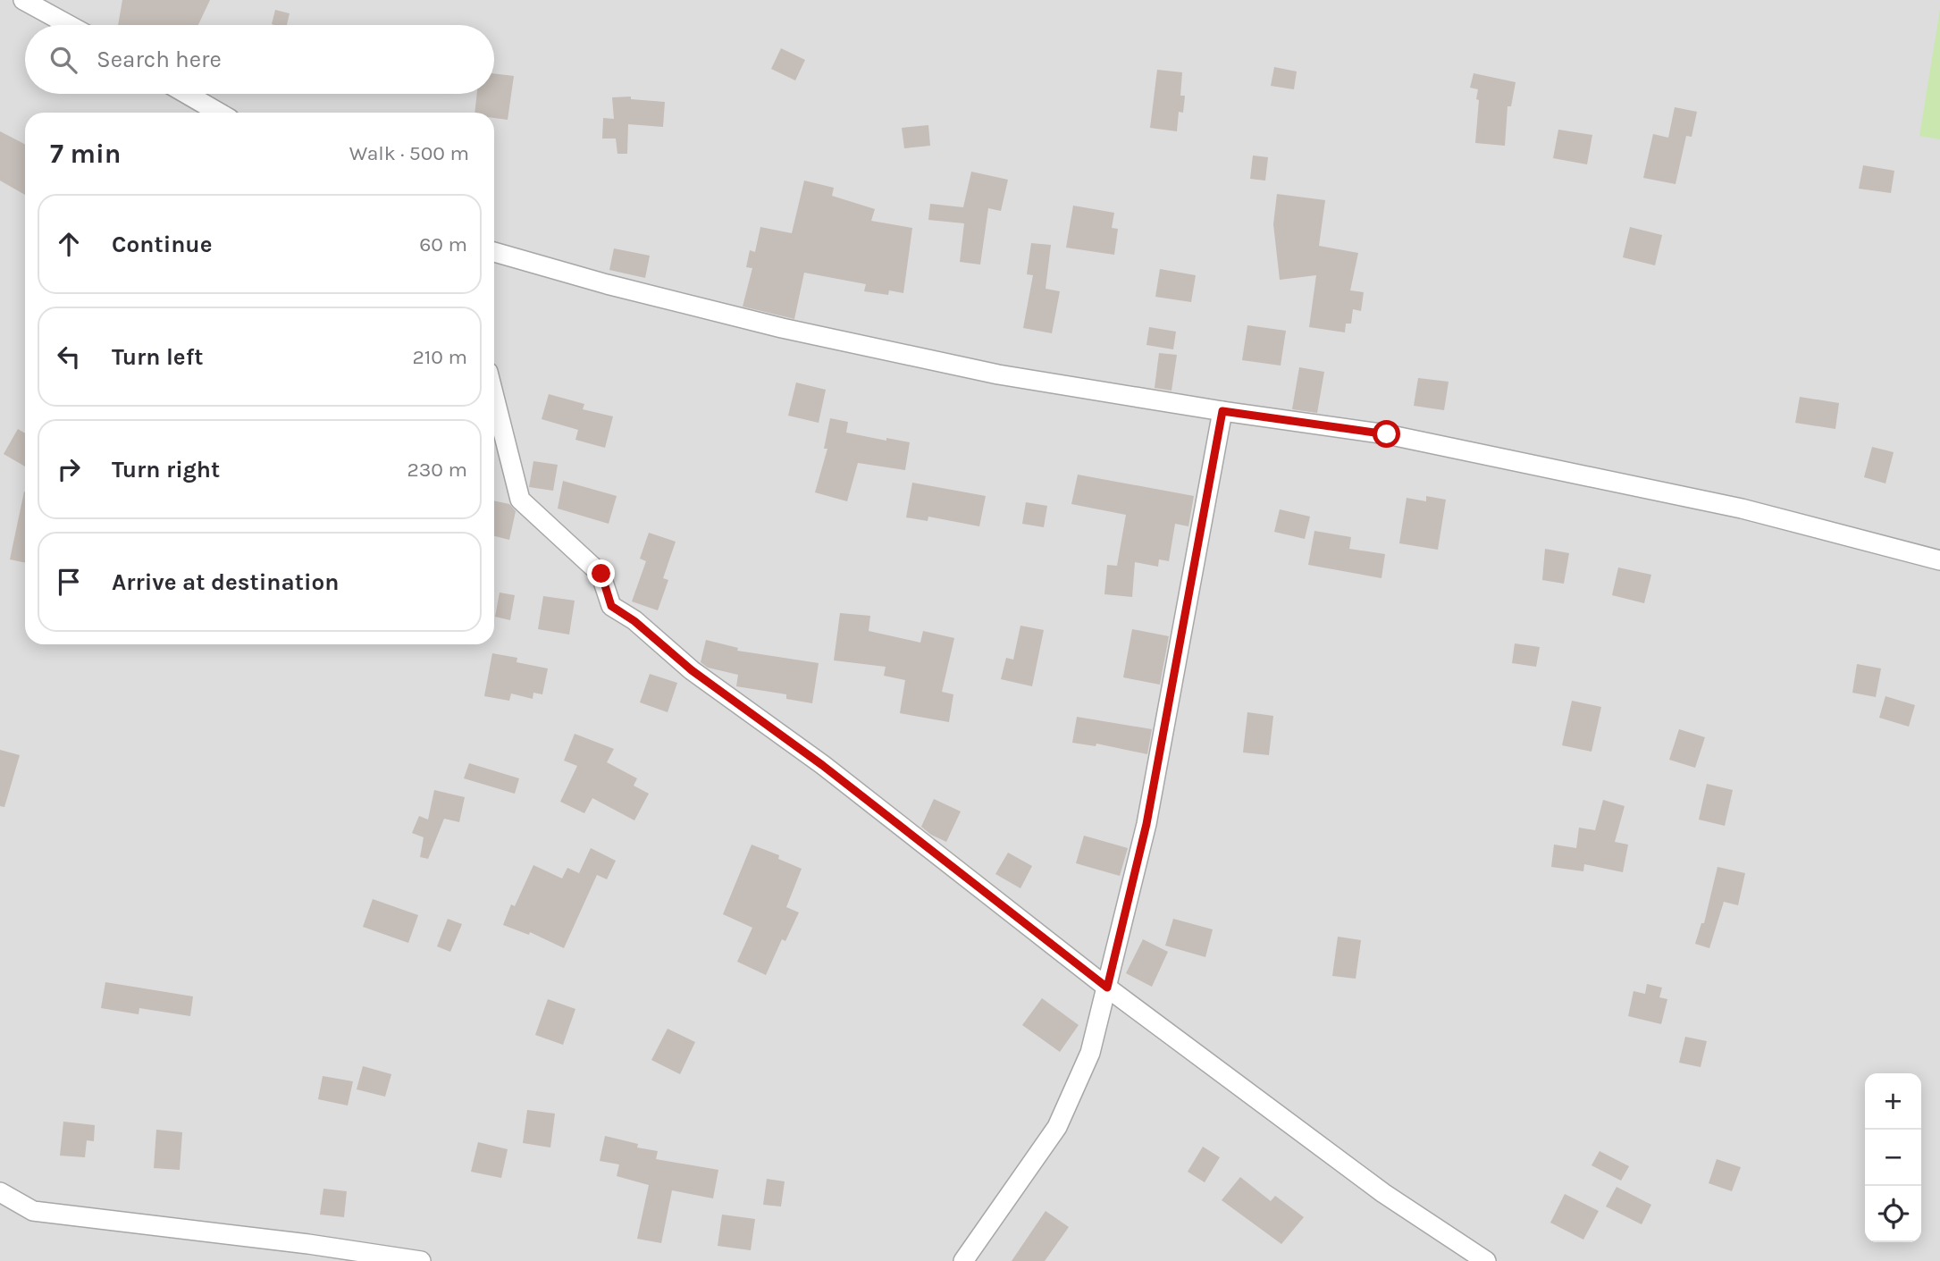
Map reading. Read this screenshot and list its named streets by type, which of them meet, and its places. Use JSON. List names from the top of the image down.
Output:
{
  "page": {
    "search": "Search here",
    "heading": ["7 min", "Walk · 500 m"],
    "list": [
      ["Continue", "60 m"],
      ["Turn left", "210 m"],
      ["Turn right", "230 m"],
      "Arrive at destination"
    ],
    "map_buttons": ["+", "−"]
  }
}
